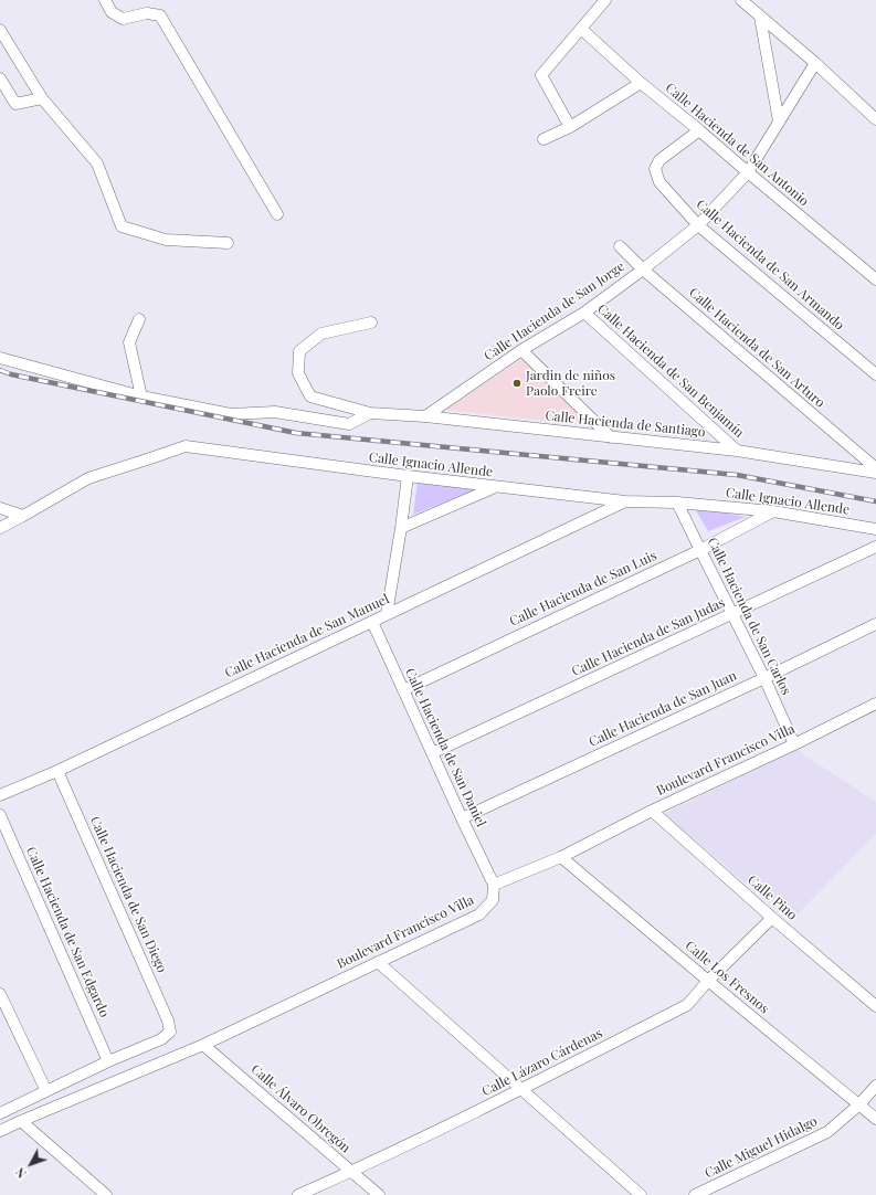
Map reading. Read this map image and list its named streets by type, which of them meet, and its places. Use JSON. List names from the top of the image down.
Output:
{
  "streets": {
    "street": [
      "Calle Hacienda de San Antonio",
      "Calle Hacienda de San Armando",
      "Calle Hacienda de San Jorge",
      "Calle Hacienda de San Arturo",
      "Calle Hacienda de San Benjamín",
      "Calle Hacienda de Santiago",
      "Calle Ignacio Allende",
      "Calle Hacienda de San Luis",
      "Calle Hacienda de San Carlos",
      "Calle Hacienda de San Manuel",
      "Calle Hacienda de San Judas",
      "Calle Hacienda de San Juan",
      "Calle Hacienda de San Daniel",
      "Boulevard Francisco Villa",
      "Calle Hacienda de San Diego",
      "Calle Pino",
      "Calle Hacienda de San Edgardo",
      "Calle Los Fresnos",
      "Calle Lázaro Cárdenas",
      "Calle Álvaro Obregón",
      "Calle Miguel Hidalgo"
    ]
  },
  "crossings": [
    ["Calle Hacienda de San Antonio", "Calle Hacienda de San Armando"],
    ["Calle Hacienda de San Antonio", "Calle Hacienda de San Jorge"],
    ["Calle Hacienda de San Armando", "Calle Hacienda de San Jorge"],
    ["Calle Hacienda de San Jorge", "Calle Hacienda de San Arturo"],
    ["Calle Hacienda de San Jorge", "Calle Hacienda de San Benjamín"],
    ["Calle Hacienda de San Jorge", "Calle Hacienda de Santiago"],
    ["Calle Hacienda de San Benjamín", "Calle Hacienda de Santiago"],
    ["Calle Ignacio Allende", "Calle Hacienda de San Luis"],
    ["Calle Ignacio Allende", "Calle Hacienda de San Carlos"],
    ["Calle Ignacio Allende", "Calle Hacienda de San Manuel"],
    ["Calle Hacienda de San Luis", "Calle Hacienda de San Carlos"],
    ["Calle Hacienda de San Luis", "Calle Hacienda de San Daniel"],
    ["Calle Hacienda de San Carlos", "Calle Hacienda de San Judas"],
    ["Calle Hacienda de San Carlos", "Calle Hacienda de San Juan"],
    ["Calle Hacienda de San Carlos", "Boulevard Francisco Villa"],
    ["Calle Hacienda de San Manuel", "Calle Hacienda de San Daniel"],
    ["Calle Hacienda de San Manuel", "Calle Hacienda de San Diego"],
    ["Calle Hacienda de San Judas", "Calle Hacienda de San Daniel"],
    ["Calle Hacienda de San Juan", "Calle Hacienda de San Daniel"],
    ["Calle Hacienda de San Daniel", "Boulevard Francisco Villa"],
    ["Boulevard Francisco Villa", "Calle Pino"],
    ["Boulevard Francisco Villa", "Calle Los Fresnos"],
    ["Boulevard Francisco Villa", "Calle Álvaro Obregón"],
    ["Calle Hacienda de San Diego", "Calle Hacienda de San Edgardo"],
    ["Calle Pino", "Calle Lázaro Cárdenas"],
    ["Calle Los Fresnos", "Calle Lázaro Cárdenas"],
    ["Calle Los Fresnos", "Calle Miguel Hidalgo"],
    ["Calle Lázaro Cárdenas", "Calle Álvaro Obregón"]
  ],
  "places": ["Jardin de niños Paolo Freire"],
  "north": "bottom left"
}
